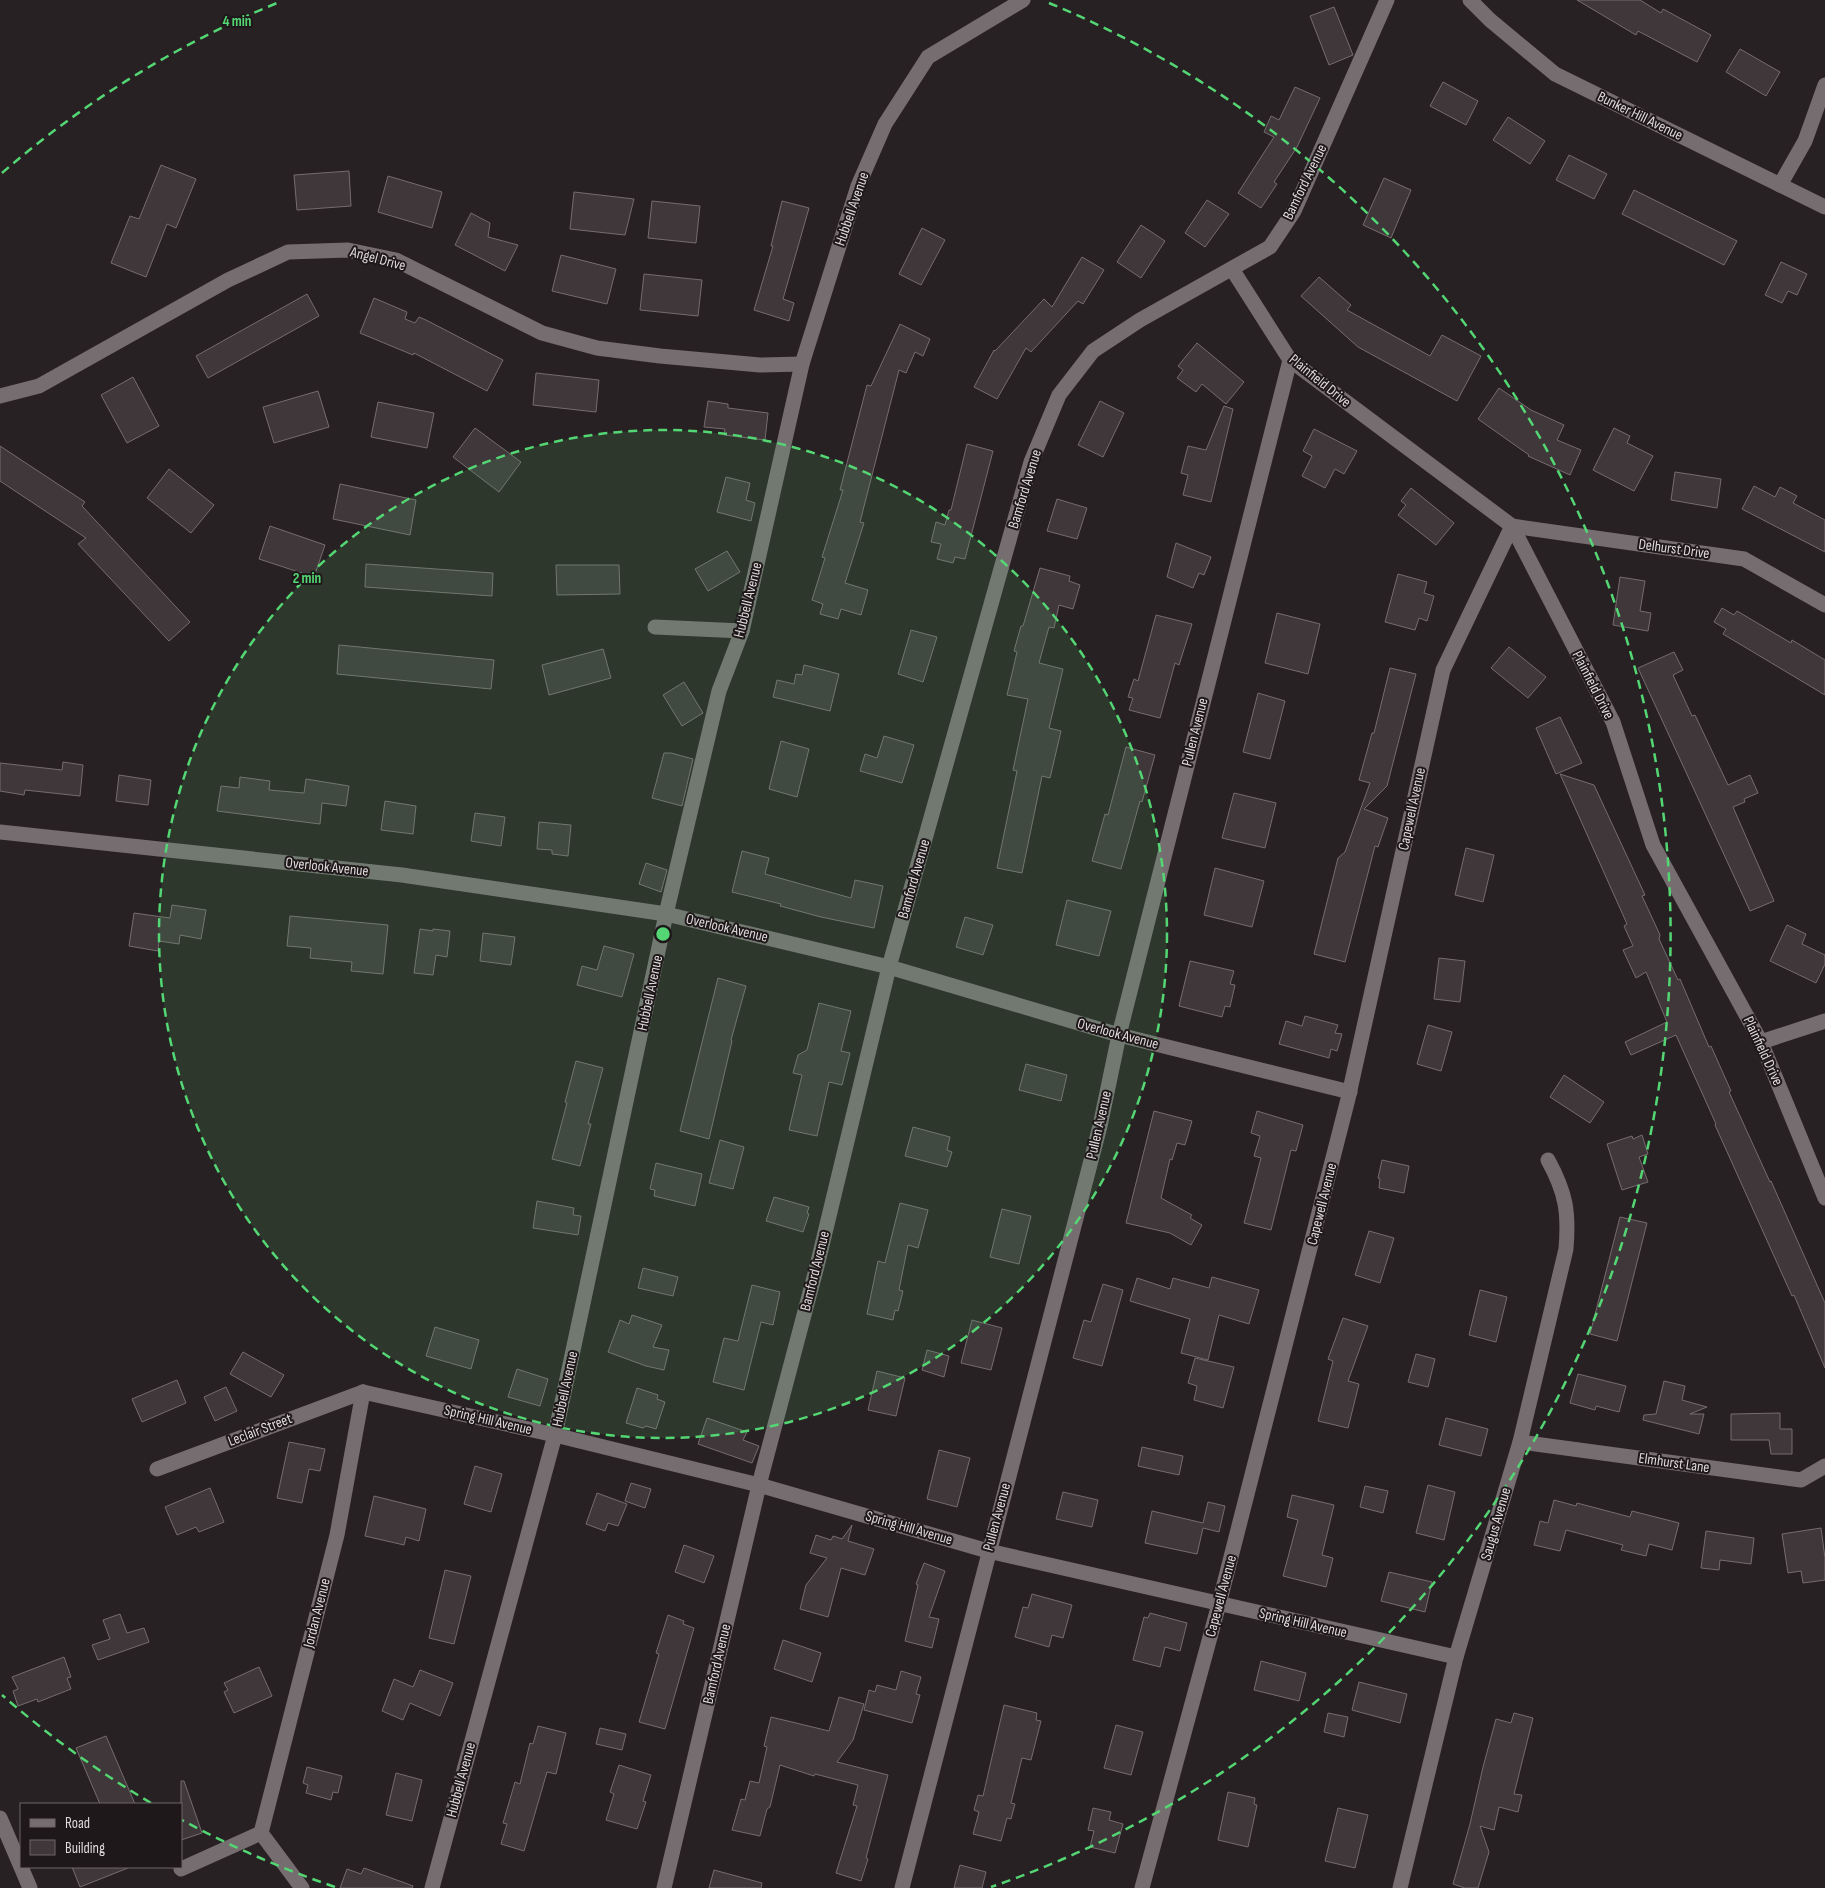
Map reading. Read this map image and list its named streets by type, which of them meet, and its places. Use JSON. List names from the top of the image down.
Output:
{
  "streets": {
    "street": [
      "Bunker Hill Avenue",
      "Bamford Avenue",
      "Hubbell Avenue",
      "Angel Drive",
      "Plainfield Drive",
      "Delhurst Drive",
      "Pullen Avenue",
      "Capewell Avenue",
      "Overlook Avenue",
      "Spring Hill Avenue",
      "Leclair Street",
      "Elmhurst Lane",
      "Saugus Avenue",
      "Jordan Avenue"
    ]
  },
  "crossings": [
    ["Bamford Avenue", "Plainfield Drive"],
    ["Bamford Avenue", "Overlook Avenue"],
    ["Bamford Avenue", "Spring Hill Avenue"],
    ["Hubbell Avenue", "Angel Drive"],
    ["Hubbell Avenue", "Overlook Avenue"],
    ["Hubbell Avenue", "Spring Hill Avenue"],
    ["Plainfield Drive", "Delhurst Drive"],
    ["Plainfield Drive", "Pullen Avenue"],
    ["Plainfield Drive", "Capewell Avenue"],
    ["Delhurst Drive", "Capewell Avenue"],
    ["Pullen Avenue", "Overlook Avenue"],
    ["Pullen Avenue", "Spring Hill Avenue"],
    ["Capewell Avenue", "Overlook Avenue"],
    ["Capewell Avenue", "Spring Hill Avenue"],
    ["Spring Hill Avenue", "Leclair Street"],
    ["Spring Hill Avenue", "Saugus Avenue"],
    ["Spring Hill Avenue", "Jordan Avenue"],
    ["Leclair Street", "Jordan Avenue"],
    ["Elmhurst Lane", "Saugus Avenue"]
  ],
  "legend": ["Road", "Building"],
  "rings": ["4 min", "2 min"]
}
